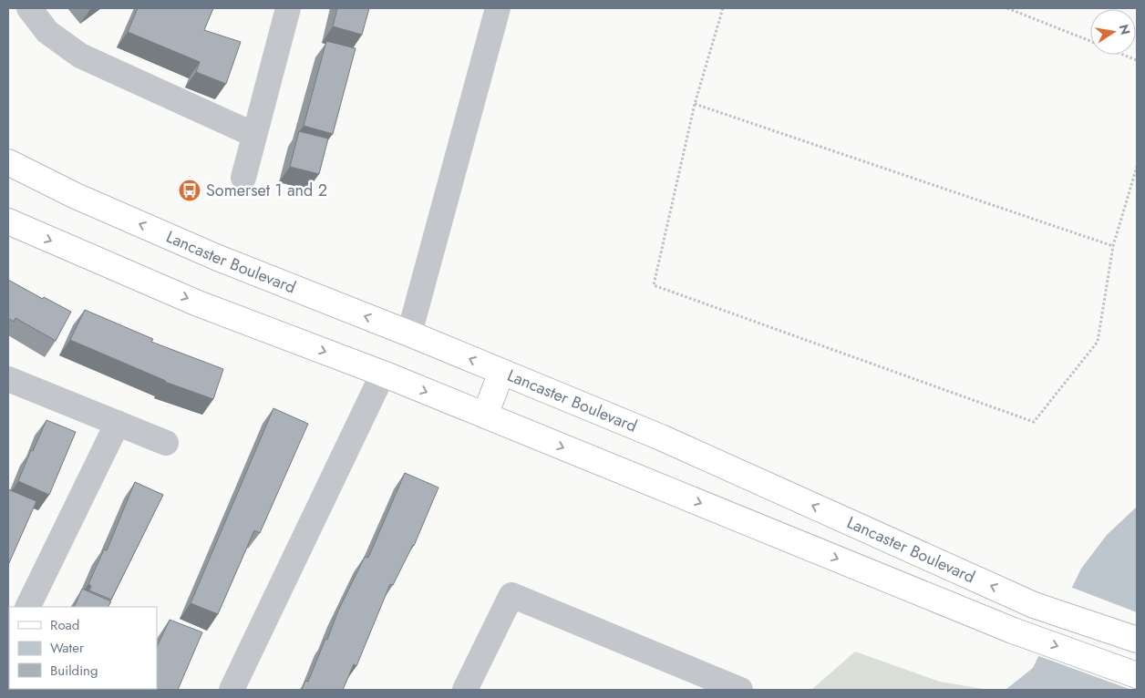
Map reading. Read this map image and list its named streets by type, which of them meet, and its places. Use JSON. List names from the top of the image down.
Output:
{
  "streets": {
    "main road": ["Lancaster Boulevard"]
  },
  "places": {
    "bus stop": ["Somerset 1 and 2"]
  },
  "legend": ["Road", "Water", "Building"],
  "north": "right"
}
